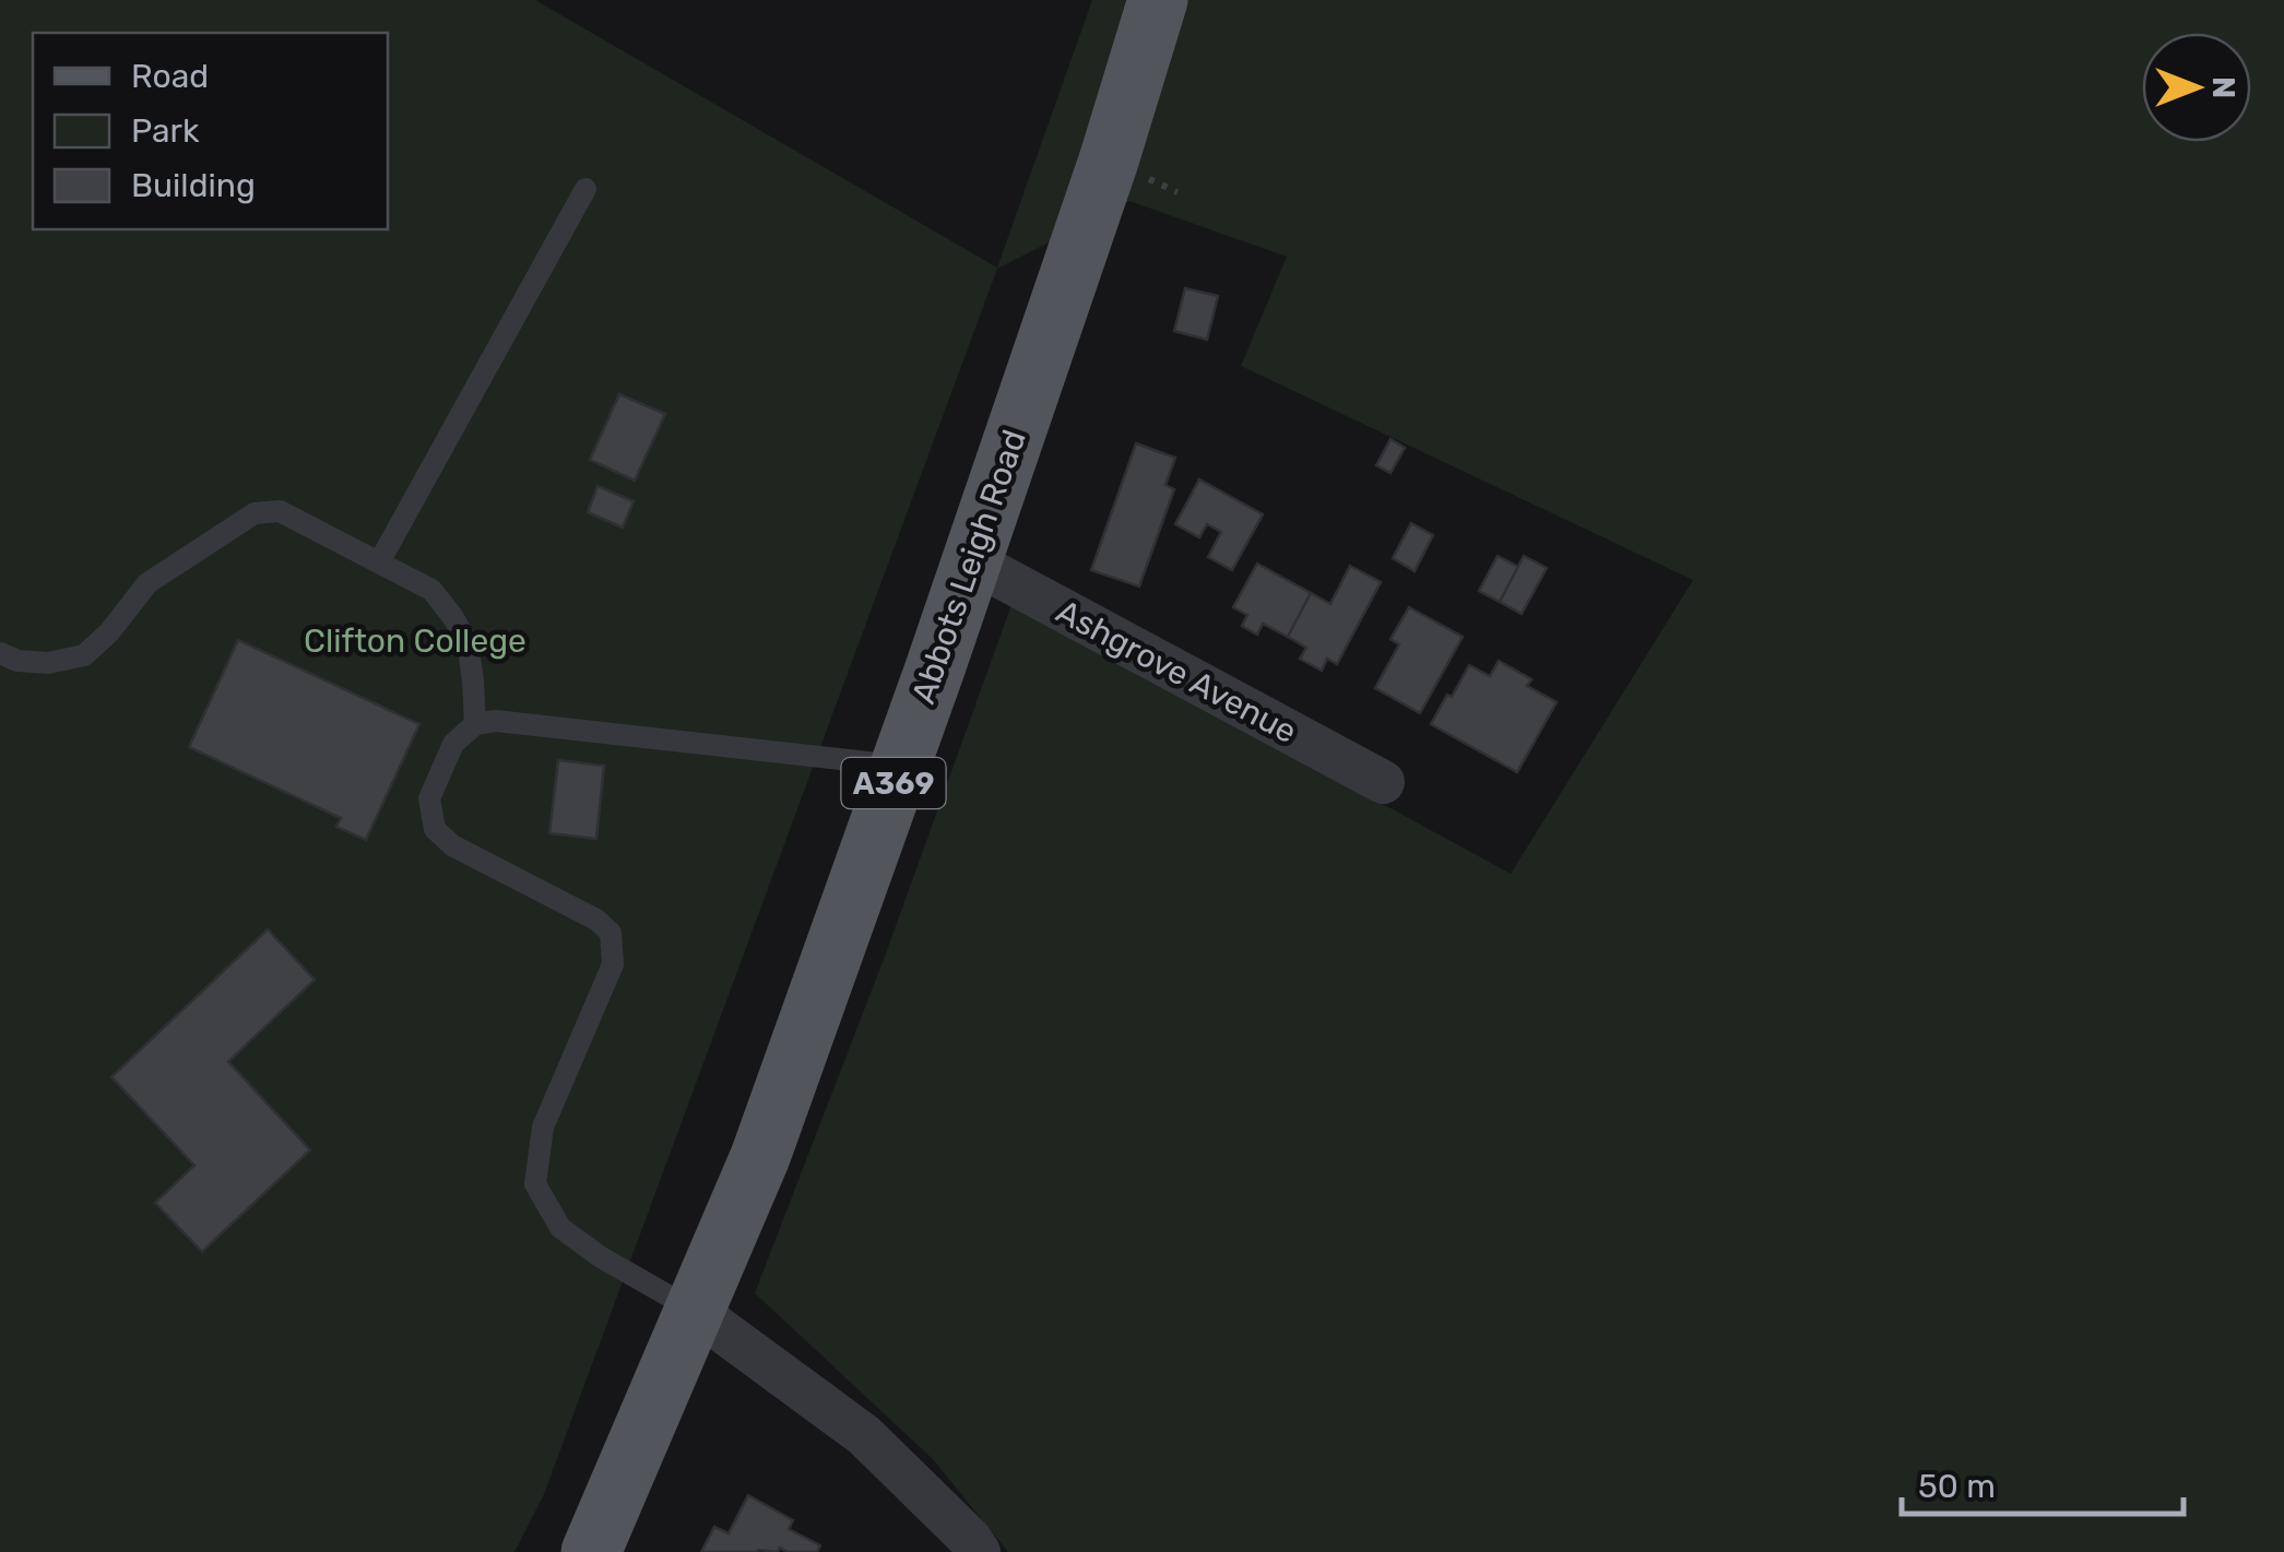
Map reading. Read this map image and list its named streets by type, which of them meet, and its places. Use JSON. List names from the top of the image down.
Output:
{
  "streets": {
    "main road": ["Abbots Leigh Road", "A369"],
    "street": ["Ashgrove Avenue"]
  },
  "crossings": [
    ["Abbots Leigh Road", "Ashgrove Avenue"]
  ],
  "parks": ["Clifton College"],
  "legend": ["Road", "Park", "Building"],
  "scale_bar": "50 m",
  "north": "right"
}
